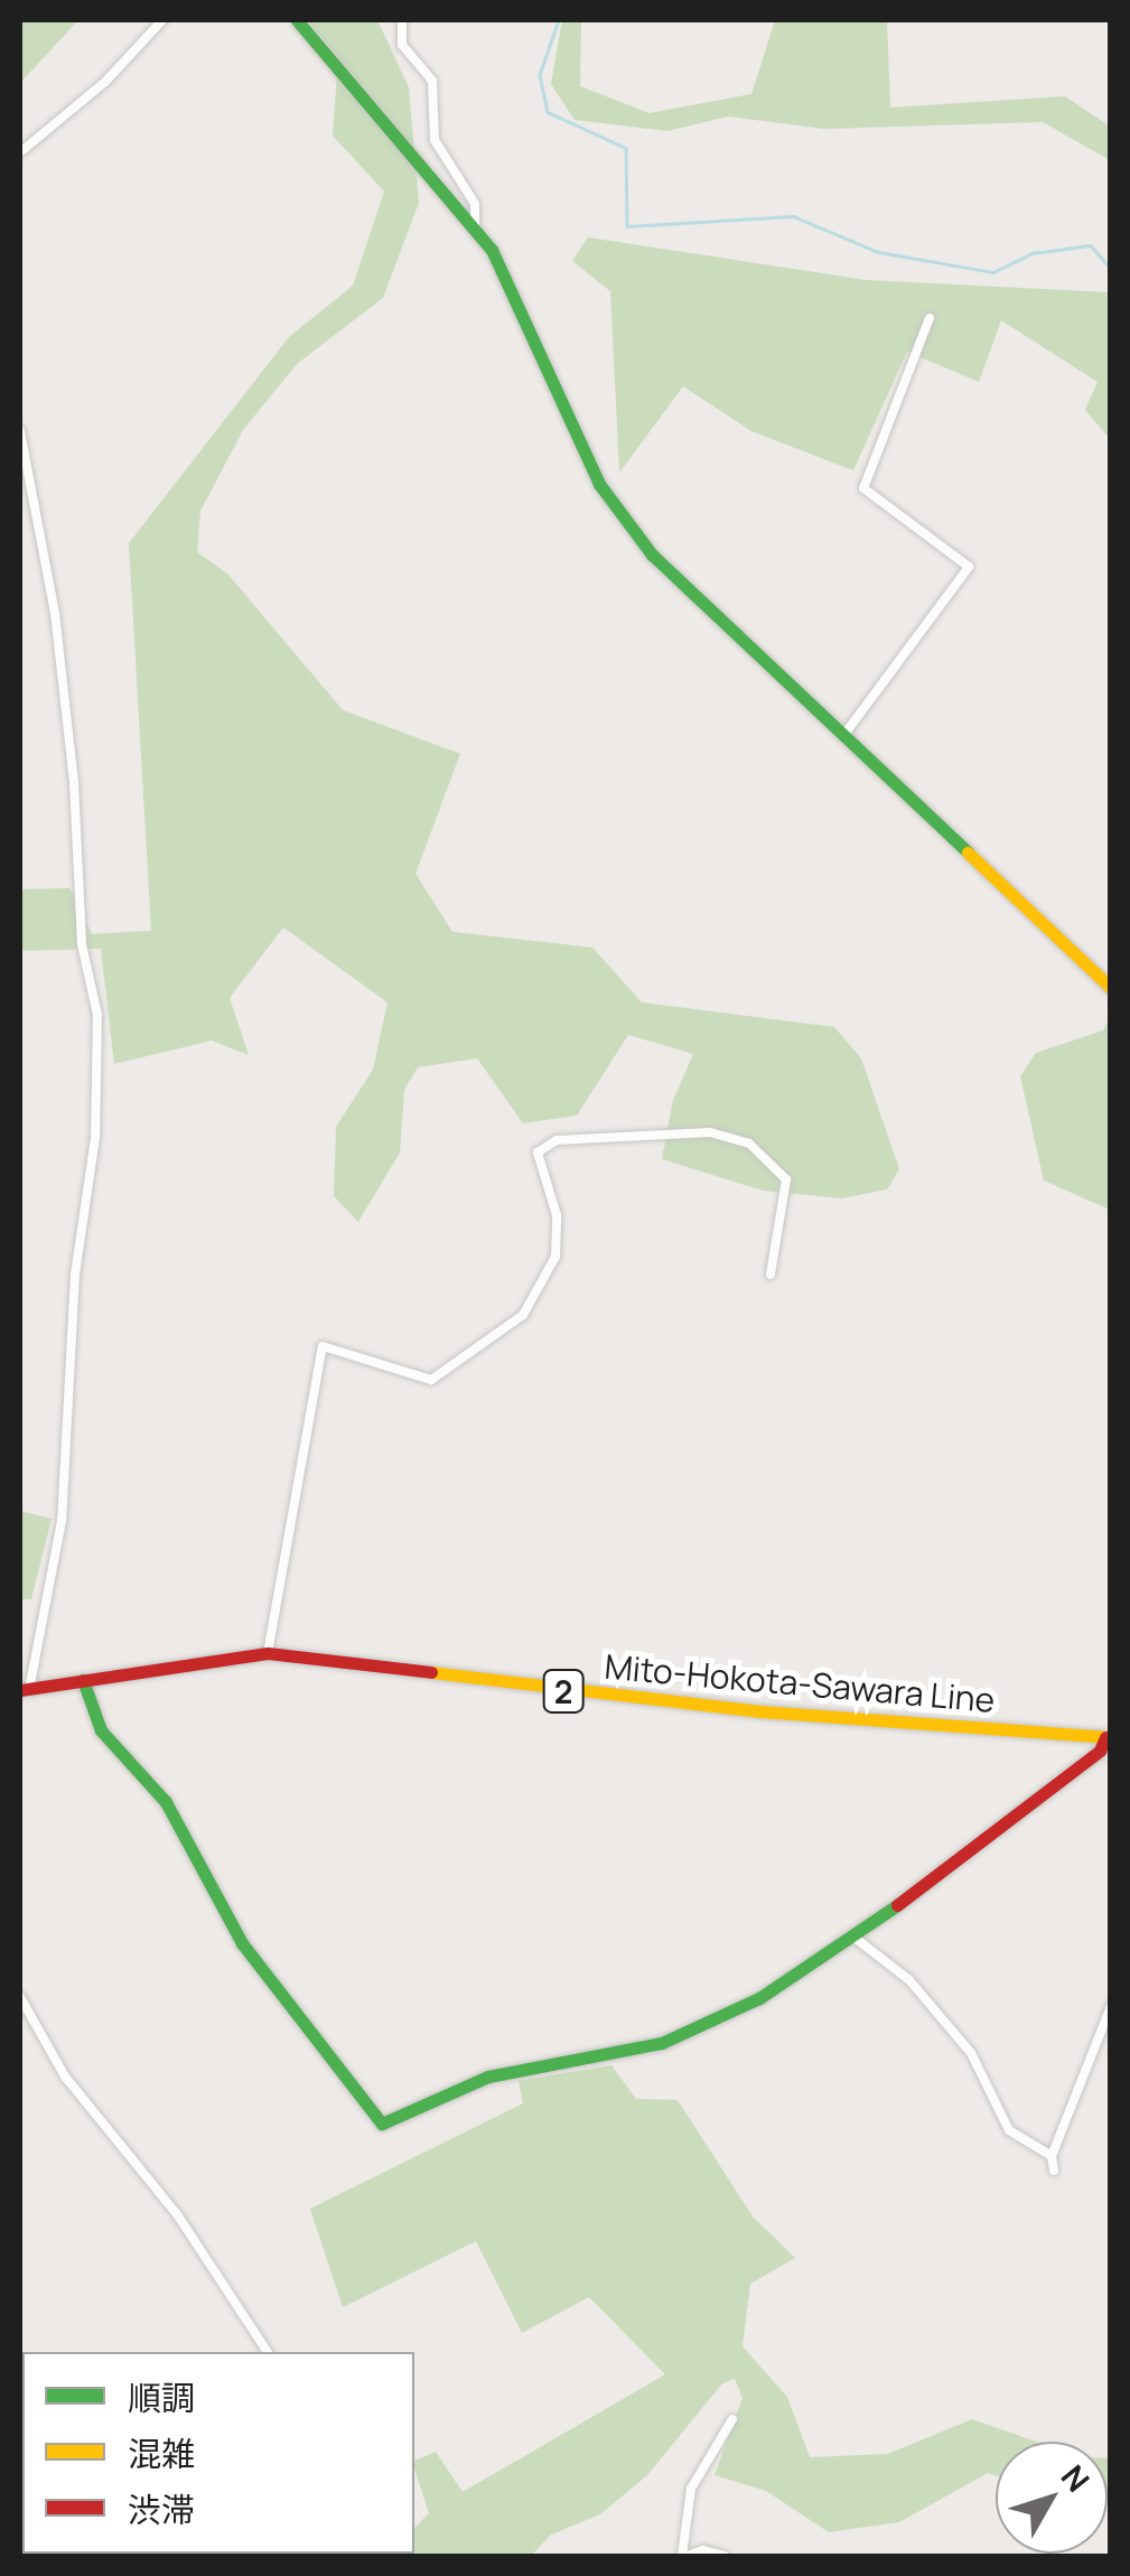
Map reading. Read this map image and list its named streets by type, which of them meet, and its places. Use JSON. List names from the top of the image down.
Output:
{
  "streets": {
    "street": ["Mito-Hokota-Sawara Line", "2"]
  },
  "legend": ["順調", "混雑", "渋滞"],
  "north": "top right"
}
